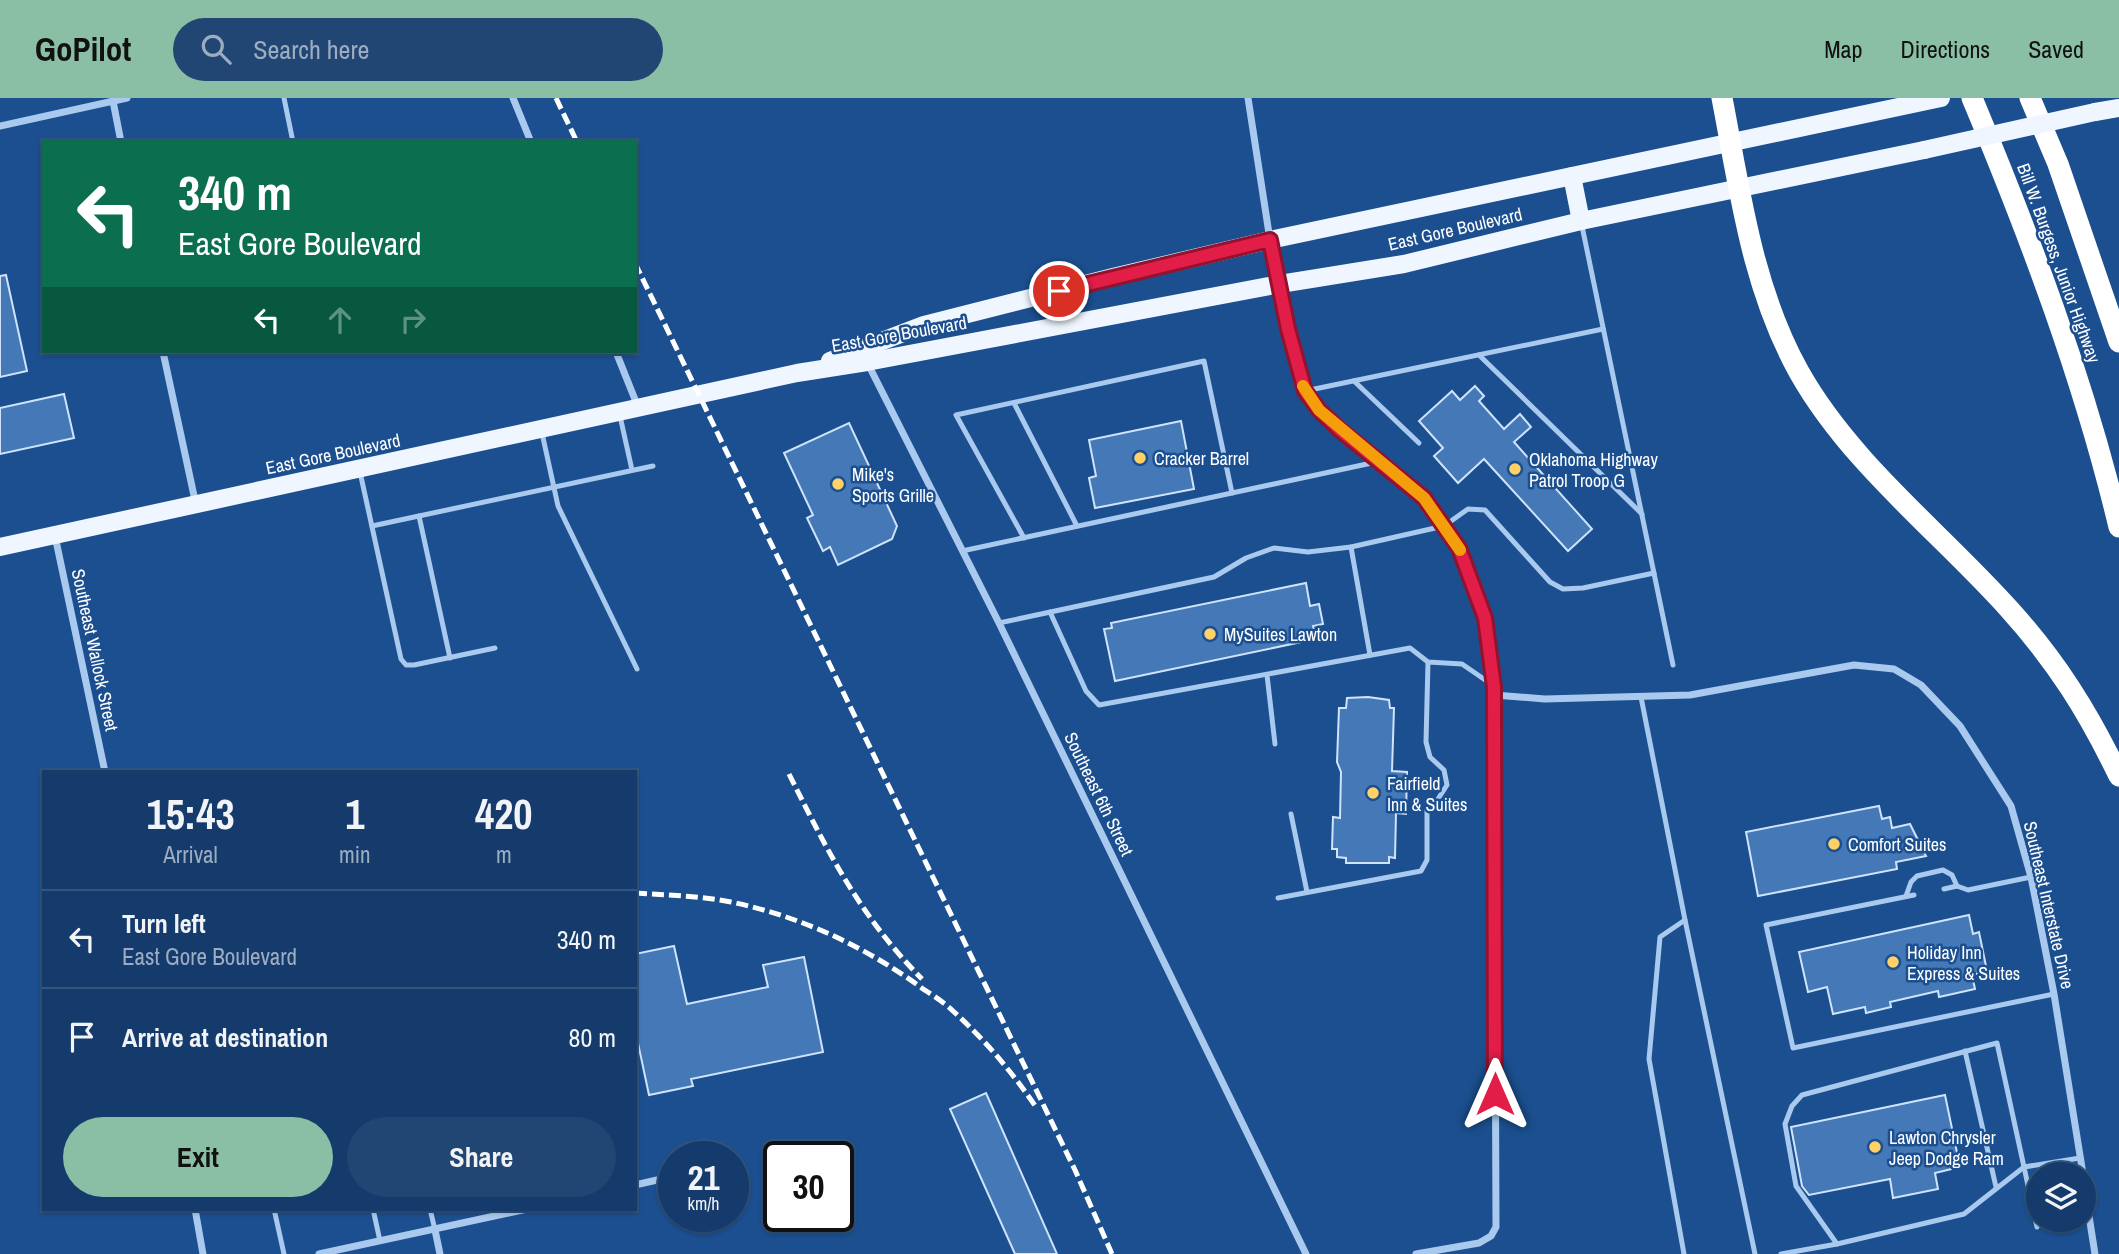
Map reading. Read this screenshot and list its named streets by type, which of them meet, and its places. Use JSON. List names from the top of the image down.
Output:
{
  "streets": {
    "highway": ["Bill W. Burgess, Junior Highway"],
    "main road": ["East Gore Boulevard"],
    "street": ["Southeast Wallock Street", "Southeast 6th Street", "Southeast Interstate Drive"]
  },
  "crossings": [
    ["East Gore Boulevard", "Southeast Wallock Street"],
    ["East Gore Boulevard", "Southeast 6th Street"]
  ],
  "places": [
    "Cracker Barrel",
    "Oklahoma Highway Patrol Troop G",
    "Mike's Sports Grille",
    "MySuites Lawton",
    "Fairfield Inn & Suites",
    "Comfort Suites",
    "Holiday Inn Express & Suites",
    "Lawton Chrysler Jeep Dodge Ram"
  ],
  "page": {
    "header": "GoPilot",
    "search": "Search here",
    "nav": ["Map", "Directions", "Saved"],
    "turn": ["340 m", "East Gore Boulevard"],
    "eta": [
      "15:43",
      "Arrival",
      "1",
      "min",
      "420",
      "m"
    ],
    "list": [
      {
        "name": "Turn left",
        "note": "East Gore Boulevard",
        "value": "340 m"
      },
      {
        "name": "Arrive at destination",
        "value": "80 m"
      }
    ],
    "buttons": ["Exit", "Share"],
    "speed": "21 km/h",
    "limit": "30"
  }
}
